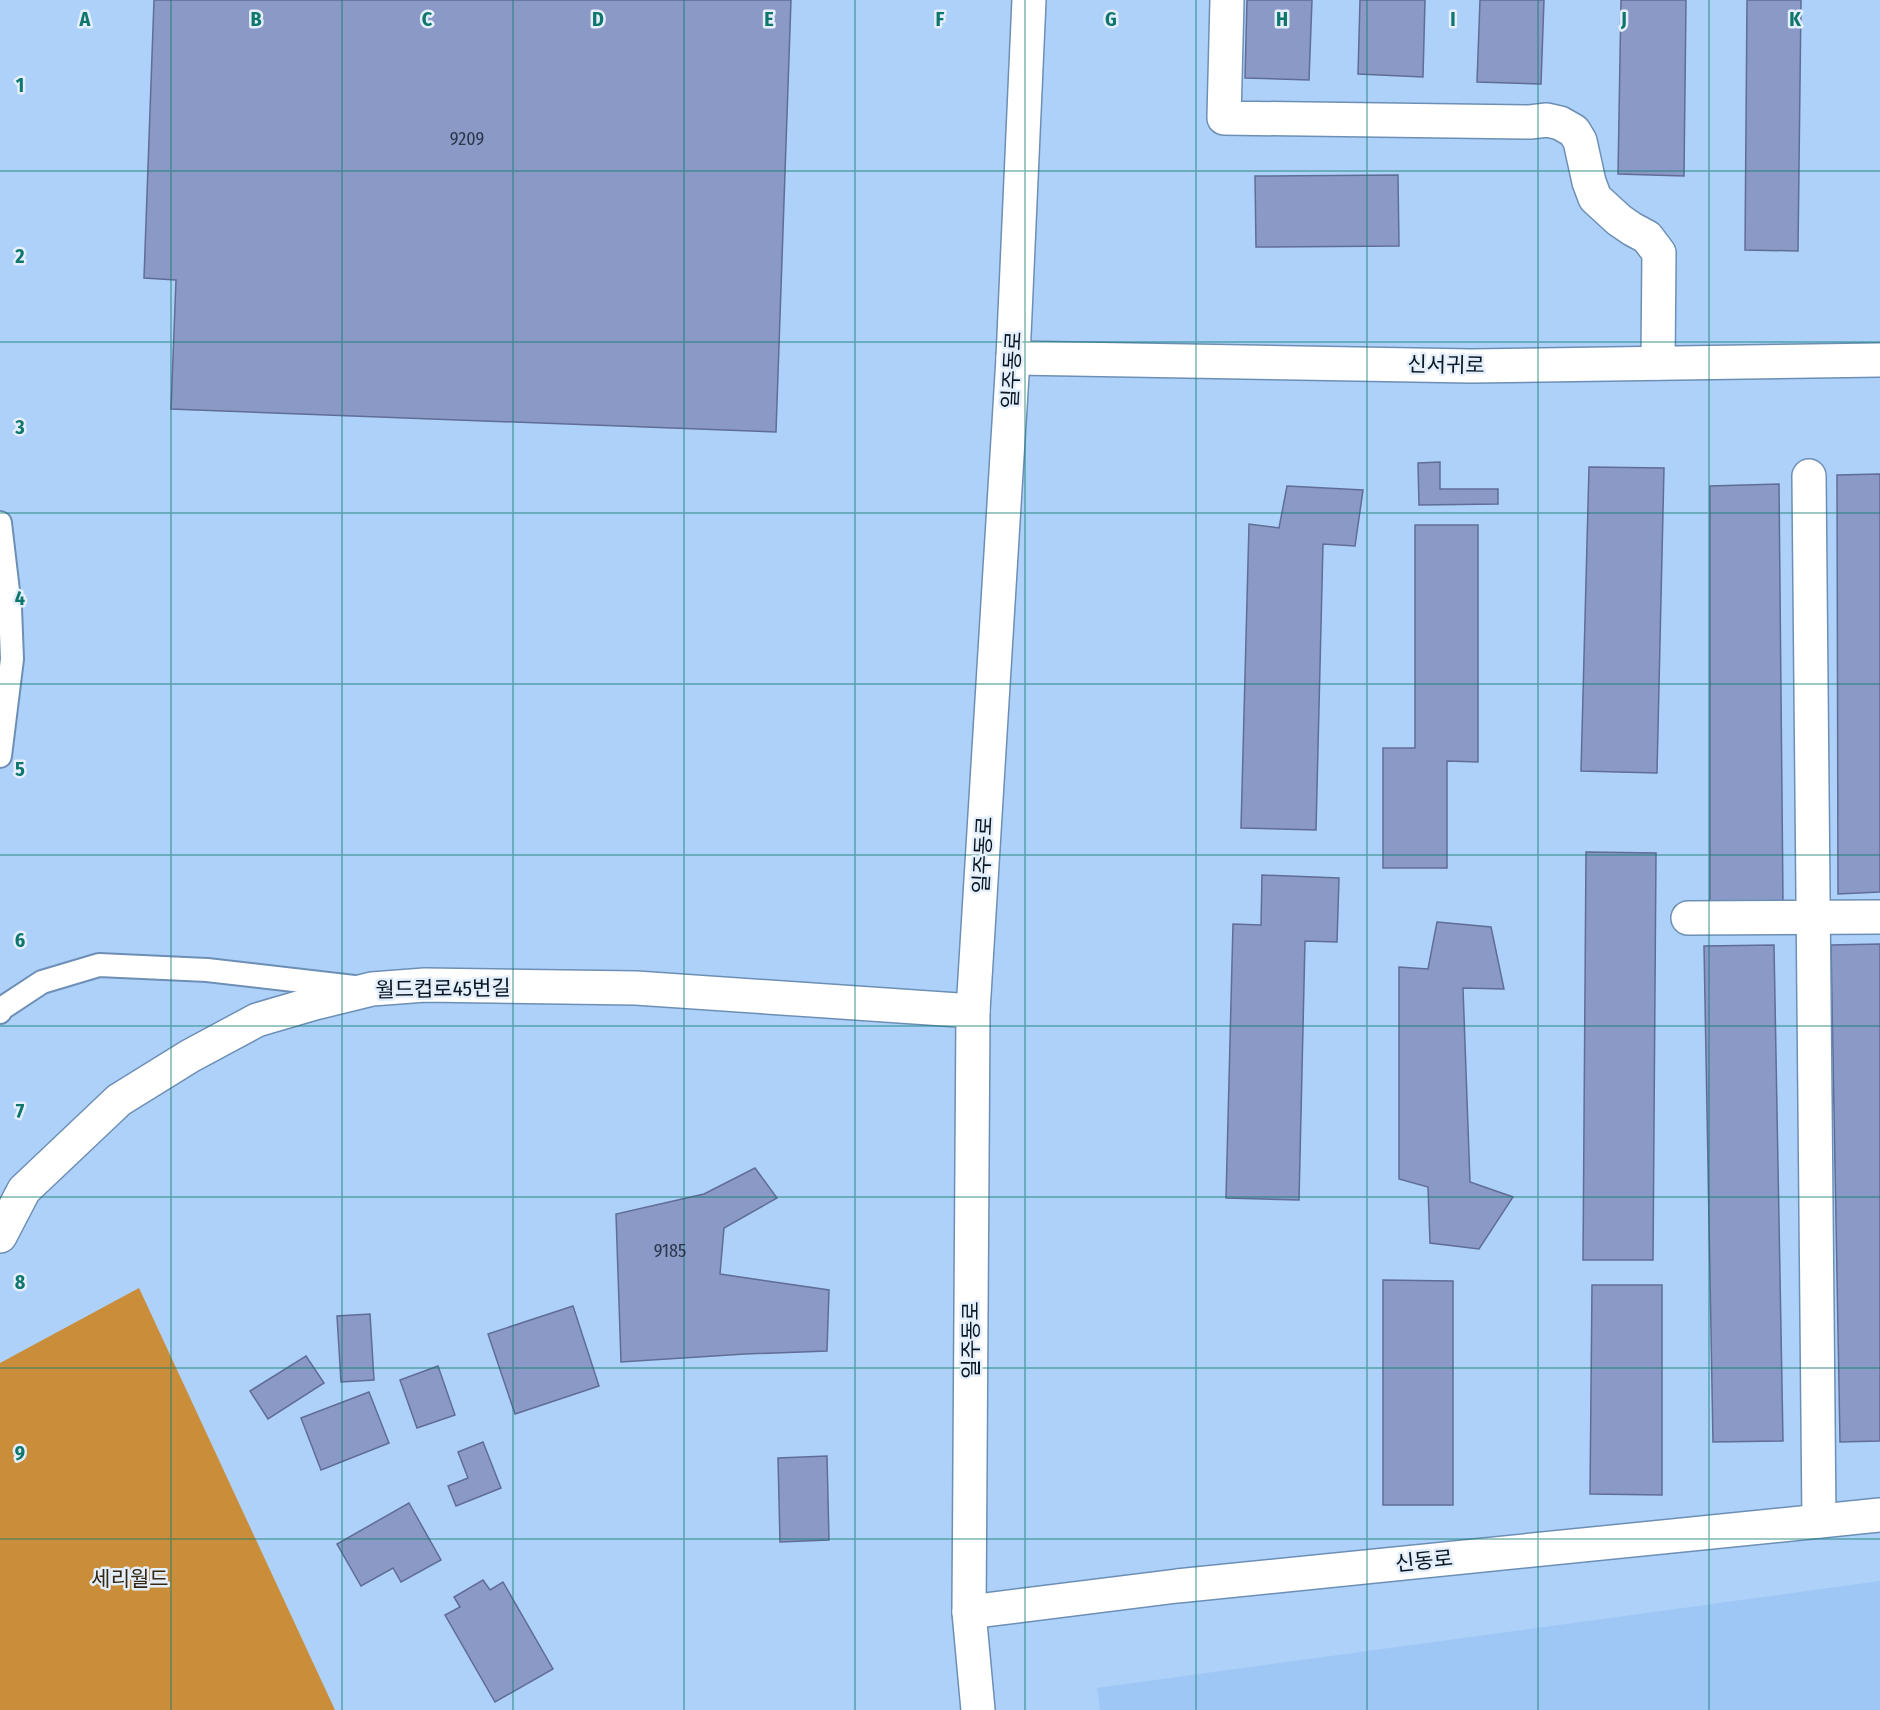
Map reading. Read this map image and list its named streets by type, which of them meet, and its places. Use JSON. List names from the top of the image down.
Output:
{
  "streets": {
    "street": [
      "신서귀로",
      "일주동로",
      "월드컵로45번길",
      "신동로"
    ]
  },
  "crossings": [
    ["신서귀로", "일주동로"],
    ["일주동로", "월드컵로45번길"],
    ["일주동로", "신동로"]
  ],
  "parks": ["세리월드"],
  "house_numbers": ["9209", "9185"],
  "grid": {
    "columns": [
      "A",
      "B",
      "C",
      "D",
      "E",
      "F",
      "G",
      "H",
      "I",
      "J",
      "K"
    ],
    "rows": [
      "1",
      "2",
      "3",
      "4",
      "5",
      "6",
      "7",
      "8",
      "9"
    ]
  }
}
